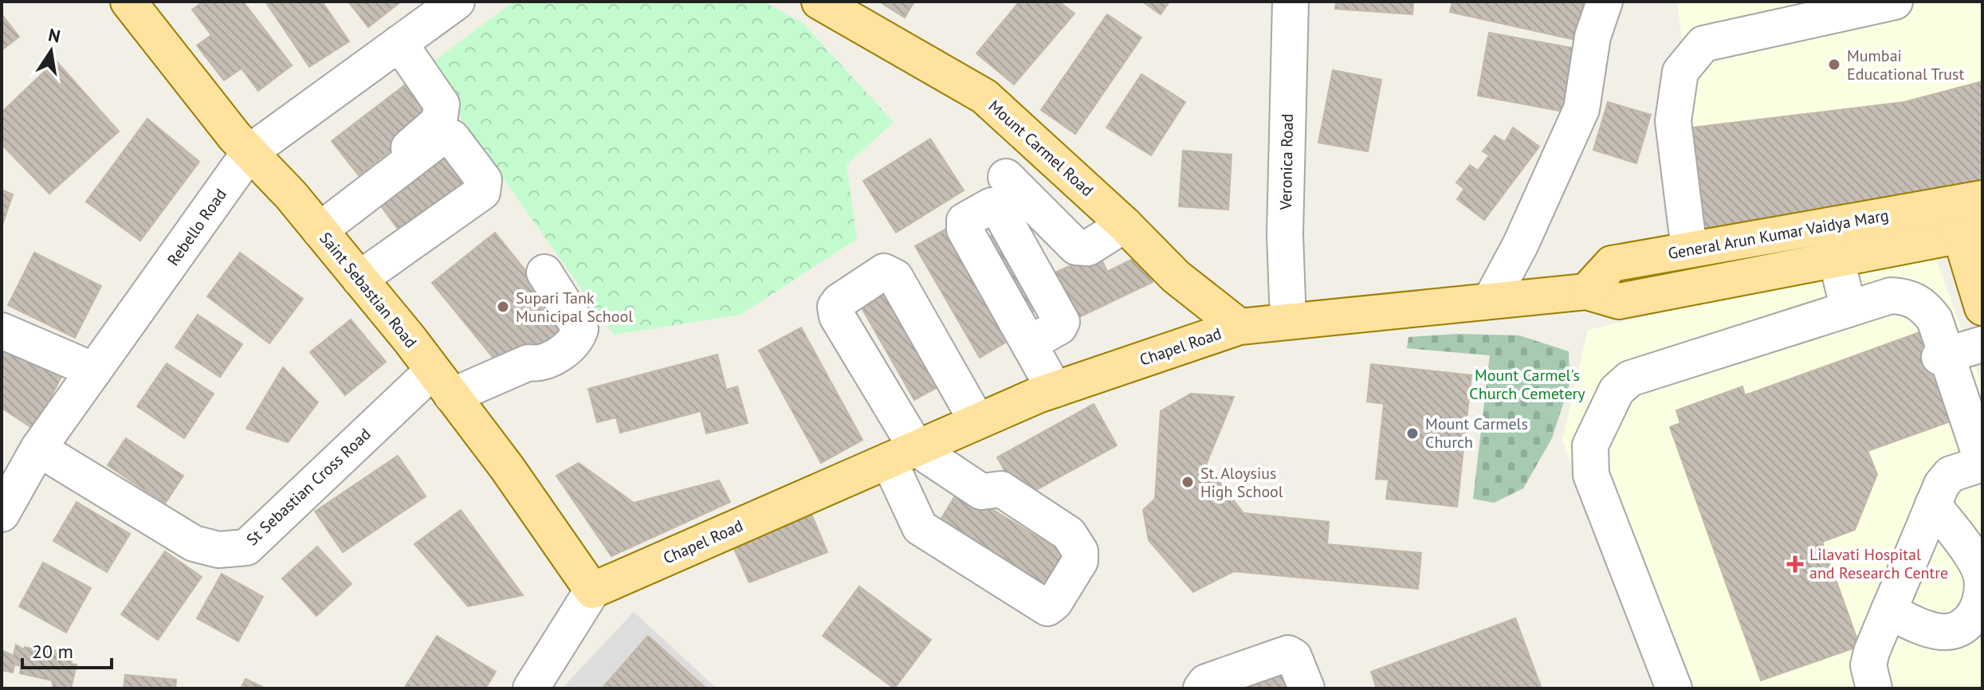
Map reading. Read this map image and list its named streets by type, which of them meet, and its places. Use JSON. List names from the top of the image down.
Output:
{
  "streets": {
    "main road": [
      "Mount Carmel Road",
      "General Arun Kumar Vaidya Marg",
      "Saint Sebastian Road",
      "Chapel Road"
    ],
    "street": ["Veronica Road", "Rebello Road", "St Sebastian Cross Road"]
  },
  "crossings": [
    ["Mount Carmel Road", "Chapel Road"],
    ["Veronica Road", "Chapel Road"],
    ["Rebello Road", "Saint Sebastian Road"],
    ["Rebello Road", "St Sebastian Cross Road"],
    ["General Arun Kumar Vaidya Marg", "Chapel Road"],
    ["Saint Sebastian Road", "Chapel Road"],
    ["Saint Sebastian Road", "St Sebastian Cross Road"]
  ],
  "parks": ["Mount Carmel's Church Cemetery"],
  "places": {
    "other": [
      "Mumbai Educational Trust",
      "Supari Tank Municipal School",
      "Mount Carmels Church",
      "St. Aloysius High School"
    ],
    "health": ["Lilavati Hospital and Research Centre"]
  },
  "scale_bar": "20 m",
  "north": "top"
}
